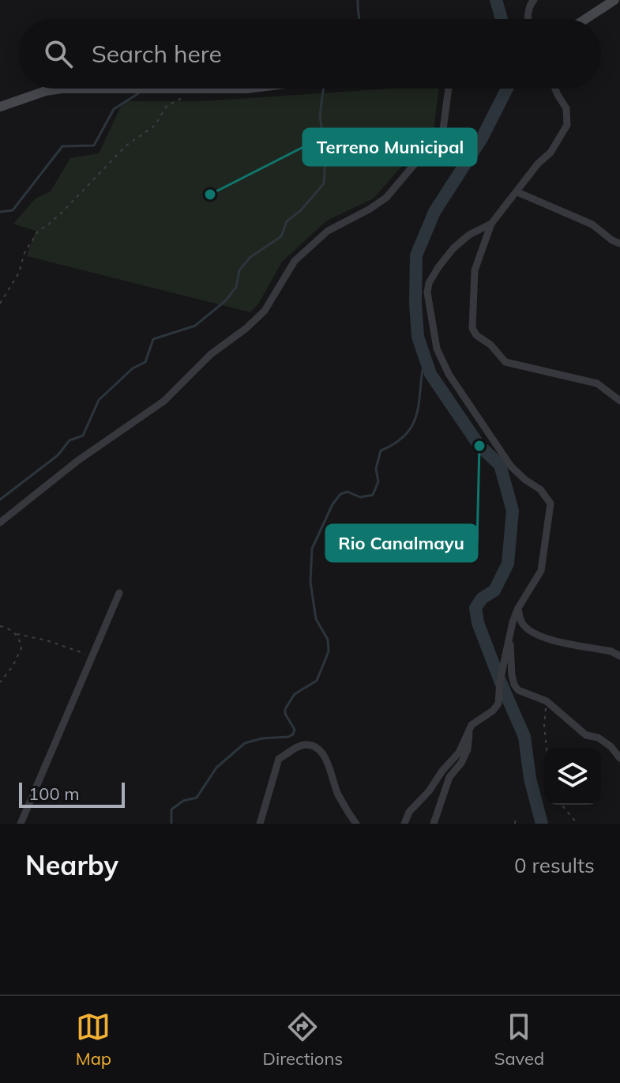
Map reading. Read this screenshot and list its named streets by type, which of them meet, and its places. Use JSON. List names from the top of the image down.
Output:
{
  "places": ["Terreno Municipal", "Rio Canalmayu"],
  "scale_bar": "100 m",
  "page": {
    "search": "Search here",
    "scale": "100 m",
    "heading": ["Nearby", "0 results"],
    "nav": ["Map", "Directions", "Saved"]
  }
}
